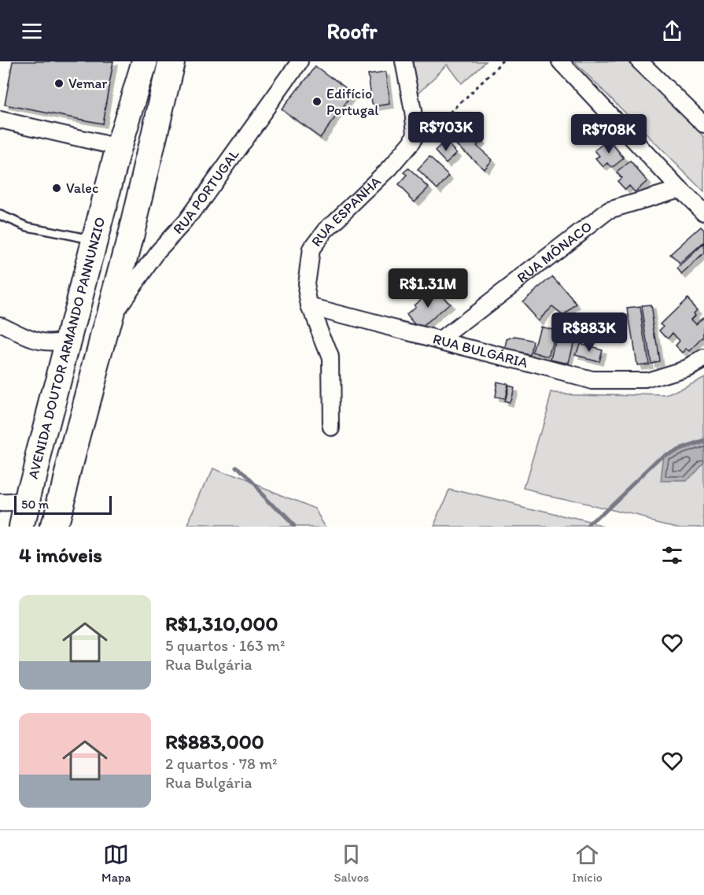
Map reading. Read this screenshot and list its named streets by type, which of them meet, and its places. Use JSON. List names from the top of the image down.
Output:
{
  "streets": {
    "main road": ["AVENIDA DOUTOR ARMANDO PANNUNZIO"],
    "street": [
      "RUA PORTUGAL",
      "RUA ESPANHA",
      "RUA MÔNACO",
      "RUA BULGÁRIA"
    ]
  },
  "crossings": [
    ["RUA ESPANHA", "RUA BULGÁRIA"],
    ["RUA MÔNACO", "RUA BULGÁRIA"]
  ],
  "places": ["Vemar", "Edifício Portugal", "Valec"],
  "scale_bar": "50 m",
  "page": {
    "header": "Roofr",
    "price": [
      "R$703K",
      "R$708K",
      "R$1.31M",
      "R$883K"
    ],
    "scale": "50 m",
    "heading": "4 imóveis",
    "list": [
      {
        "name": "R$1,310,000",
        "note": "5 quartos · 163 m² · Rua Bulgária"
      },
      {
        "name": "R$883,000",
        "note": "2 quartos · 78 m² · Rua Bulgária"
      }
    ],
    "tabs": ["Mapa", "Salvos", "Início"]
  }
}
